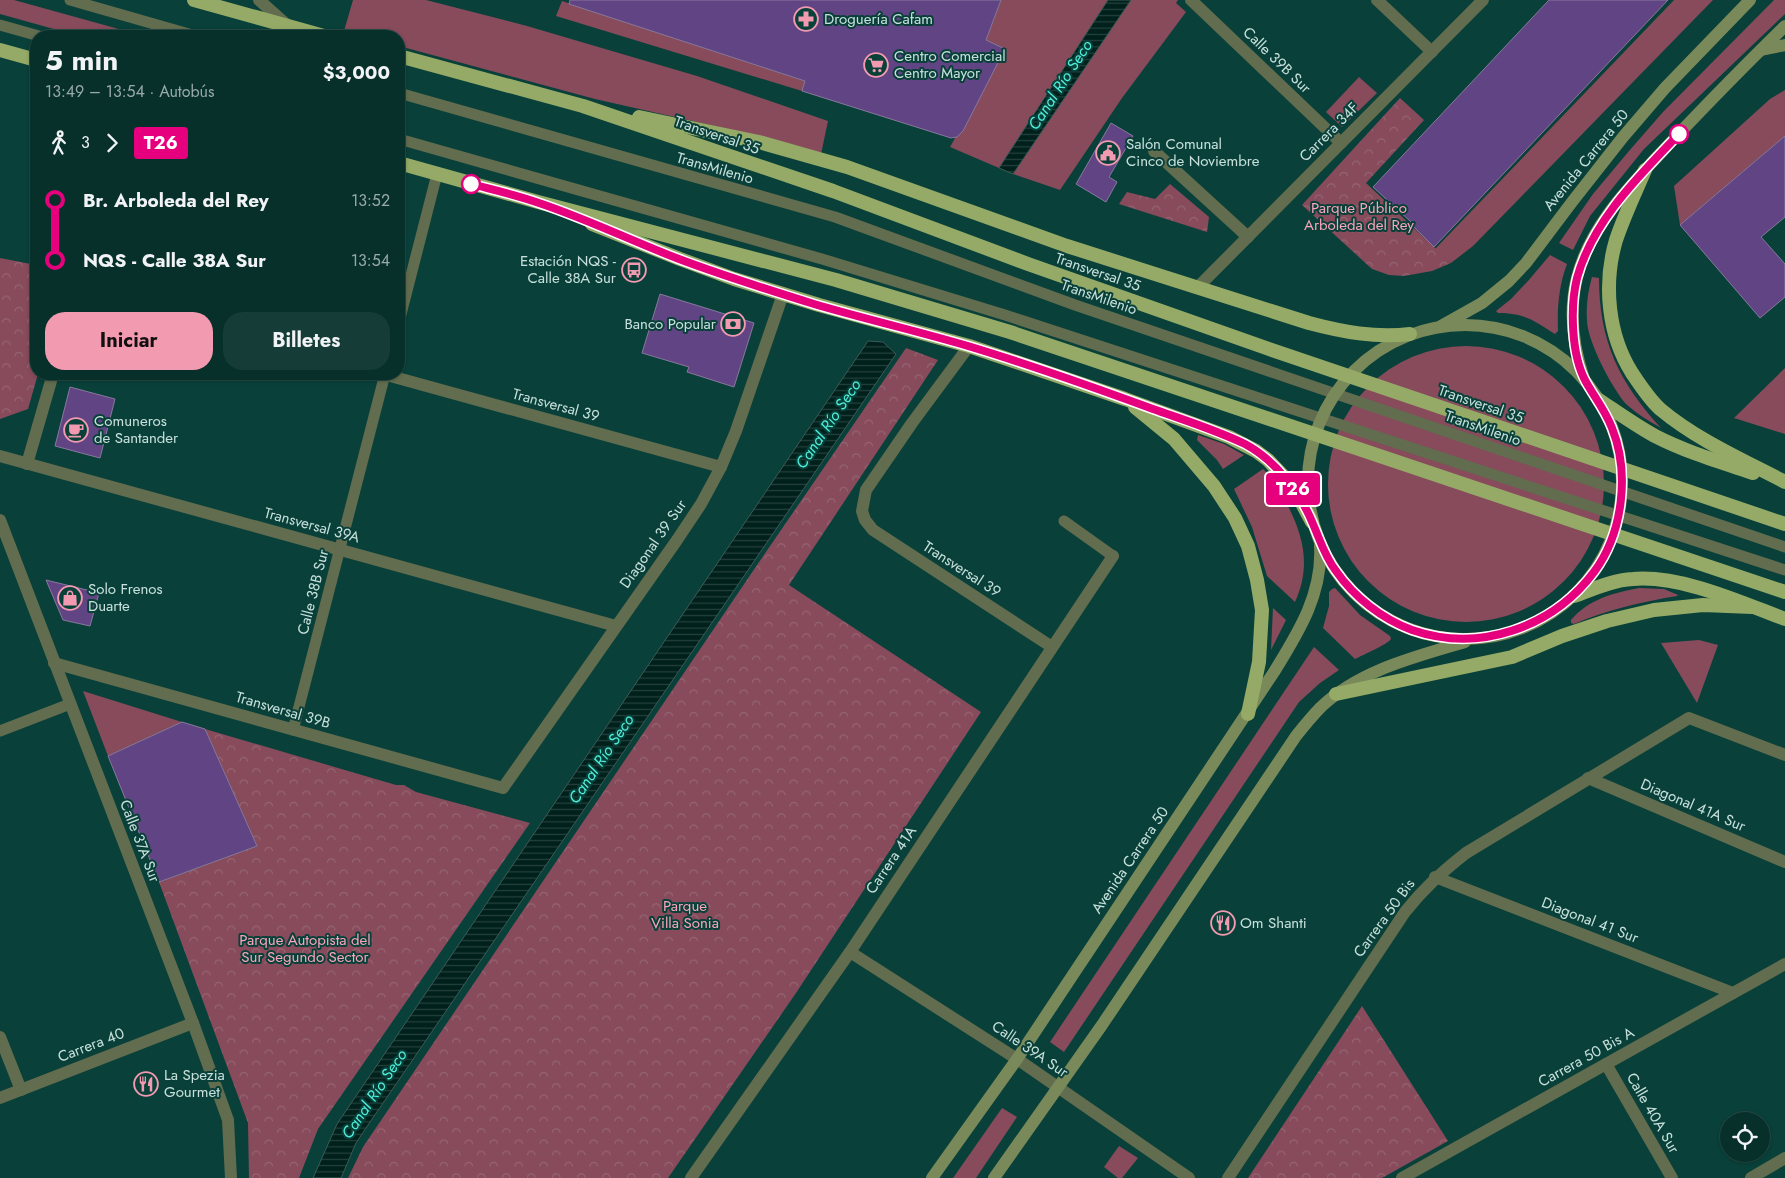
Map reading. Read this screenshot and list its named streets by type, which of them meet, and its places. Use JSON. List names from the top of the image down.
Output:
{
  "streets": {
    "highway": ["Transversal 35"],
    "main road": ["Avenida Carrera 50"],
    "street": [
      "Calle 39B Sur",
      "Carrera 34F",
      "Transversal 39",
      "Transversal 39A",
      "Diagonal 39 Sur",
      "Transversal 39B",
      "Diagonal 41A Sur",
      "Calle 37A Sur",
      "Carrera 41A",
      "Carrera 50 Bis",
      "Diagonal 41 Sur",
      "Carrera 40",
      "Calle 39A Sur",
      "Carrera 50 Bis A",
      "Calle 40A Sur"
    ],
    "lane": ["TransMilenio", "Calle 38B Sur"]
  },
  "crossings": [
    ["Calle 39B Sur", "Carrera 34F"],
    ["Avenida Carrera 50", "Calle 39A Sur"],
    ["Transversal 39", "Diagonal 39 Sur"],
    ["Transversal 39", "Carrera 41A"],
    ["Transversal 39A", "Diagonal 39 Sur"],
    ["Transversal 39A", "Calle 38B Sur"],
    ["Diagonal 39 Sur", "Transversal 39B"],
    ["Calle 38B Sur", "Transversal 39B"],
    ["Transversal 39B", "Calle 37A Sur"],
    ["Diagonal 41A Sur", "Carrera 50 Bis"],
    ["Calle 37A Sur", "Carrera 40"],
    ["Carrera 41A", "Calle 39A Sur"],
    ["Carrera 50 Bis", "Diagonal 41 Sur"],
    ["Diagonal 41 Sur", "Carrera 50 Bis A"],
    ["Carrera 50 Bis A", "Calle 40A Sur"]
  ],
  "water": ["Canal Río Seco"],
  "parks": ["Parque Público Arboleda del Rey", "Parque Villa Sonia", "Parque Autopista del Sur Segundo Sector"],
  "places": {
    "pharmacy": ["Droguería Cafam"],
    "supermarket": ["Centro Comercial Centro Mayor"],
    "public building": ["Salón Comunal Cinco de Noviembre"],
    "bus stop": ["Estación NQS - Calle 38A Sur"],
    "bank": ["Banco Popular"],
    "cafe": ["Comuneros de Santander"],
    "shop": ["Solo Frenos Duarte"],
    "restaurant": ["Om Shanti", "La Spezia Gourmet"]
  },
  "lines": ["bus line T26"],
  "page": {
    "on_map": "T26",
    "heading": ["5 min", "13:49 – 13:54 · Autobús", "$3,000"],
    "legs": ["3", "T26"],
    "list": [
      {
        "name": "Br. Arboleda del Rey",
        "value": "13:52"
      },
      {
        "name": "NQS - Calle 38A Sur",
        "value": "13:54"
      }
    ],
    "buttons": ["Iniciar", "Billetes"]
  }
}
